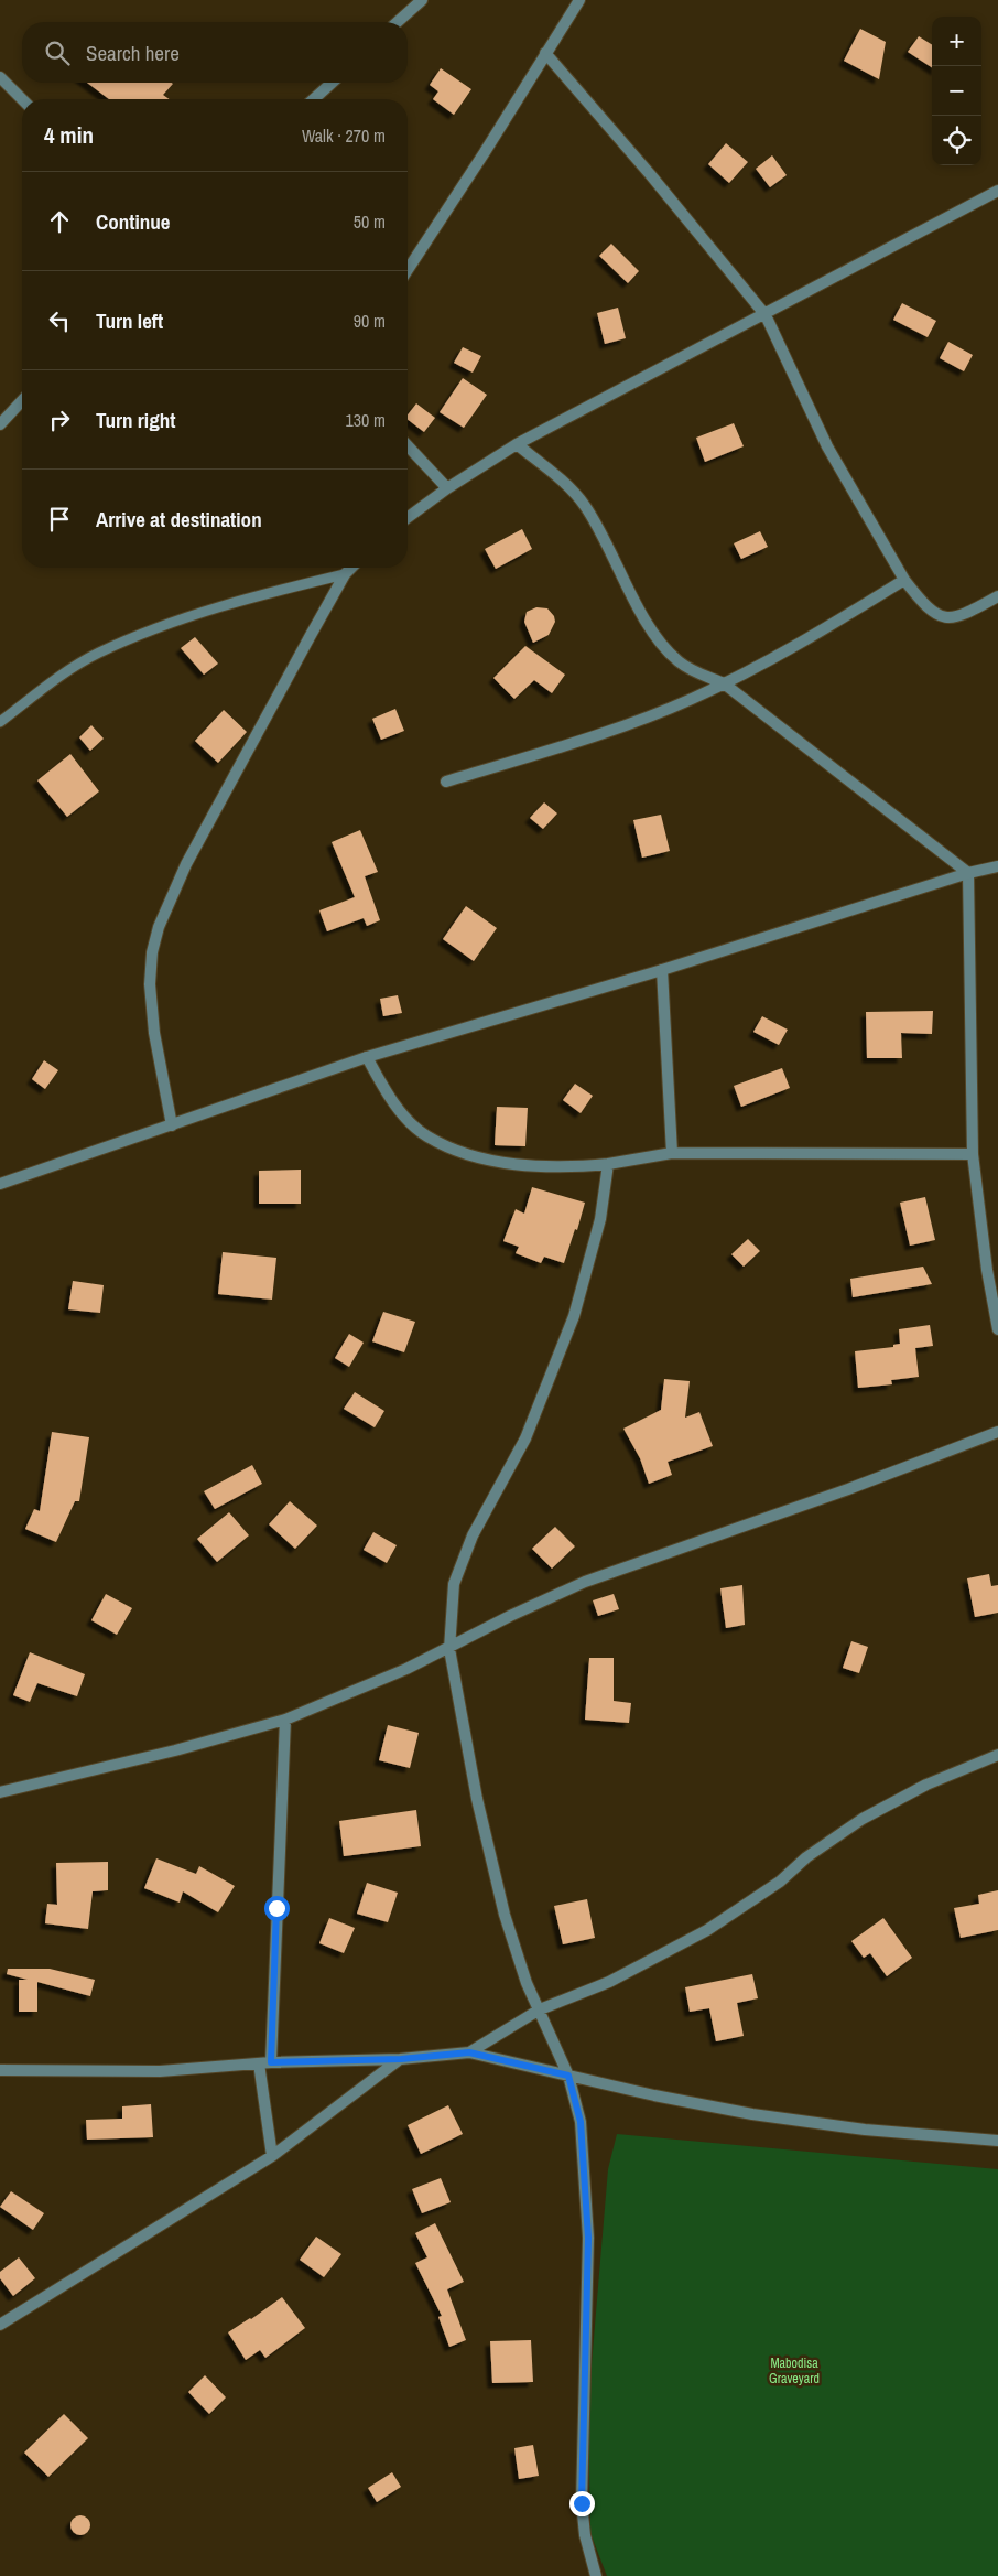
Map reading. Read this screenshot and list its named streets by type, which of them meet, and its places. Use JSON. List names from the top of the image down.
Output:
{
  "parks": ["Mabodisa Graveyard"],
  "page": {
    "map_buttons": ["+", "−"],
    "search": "Search here",
    "heading": ["4 min", "Walk · 270 m"],
    "list": [
      ["Continue", "50 m"],
      ["Turn left", "90 m"],
      ["Turn right", "130 m"],
      "Arrive at destination"
    ]
  }
}
